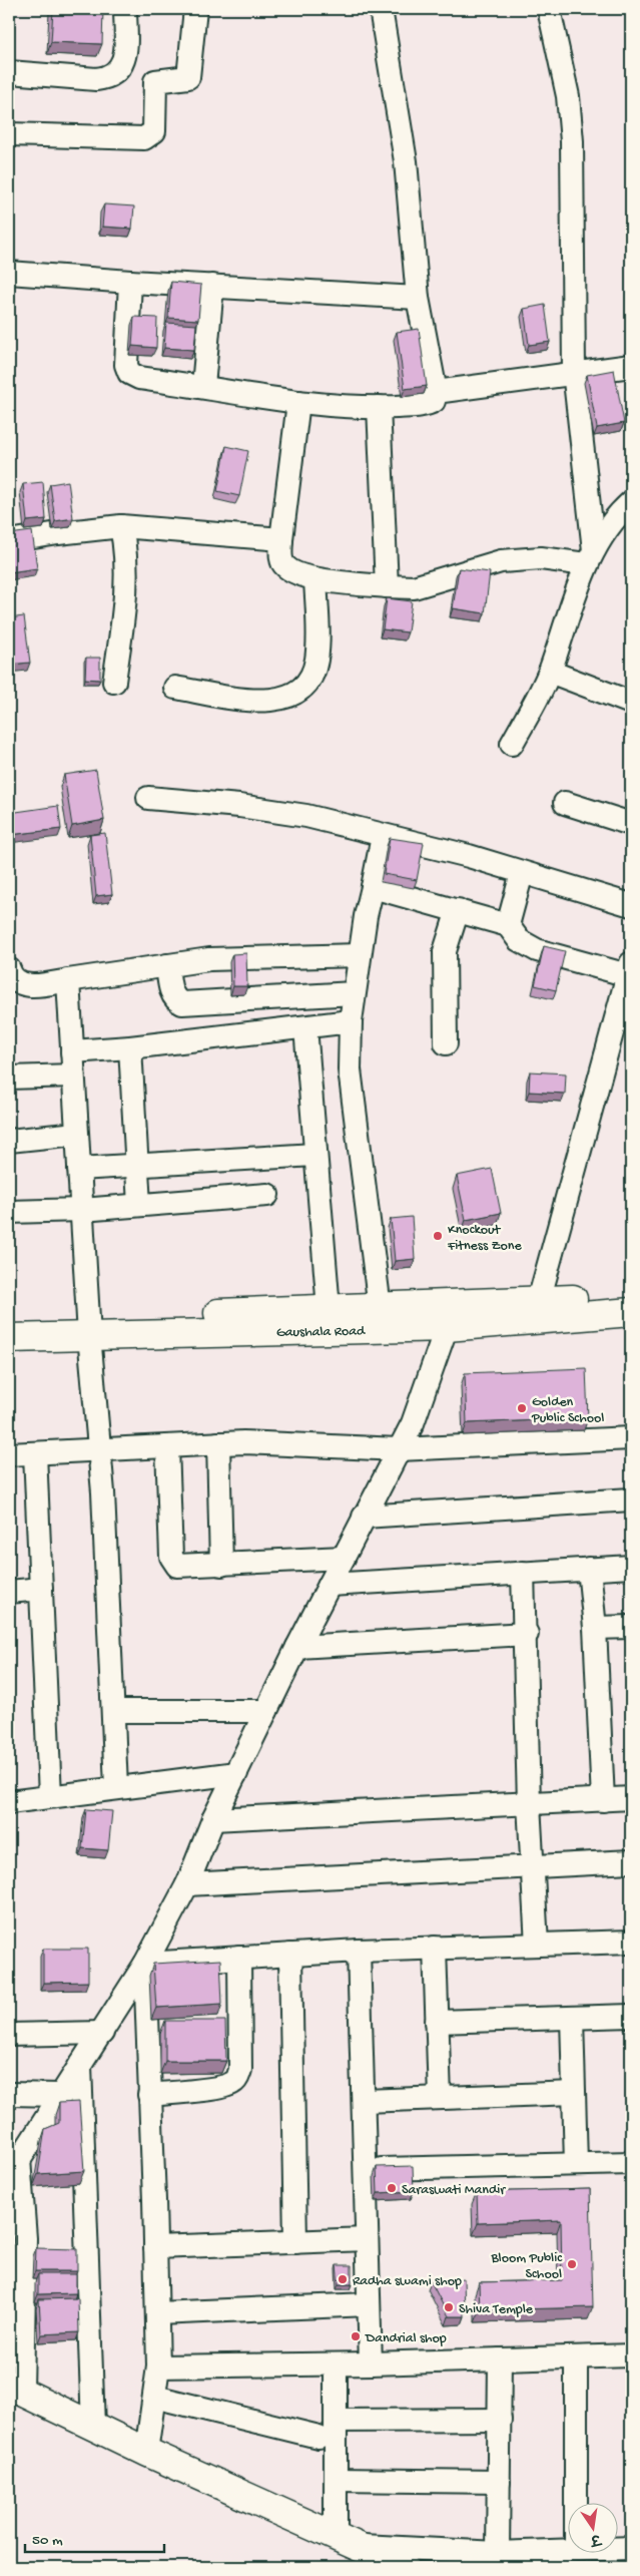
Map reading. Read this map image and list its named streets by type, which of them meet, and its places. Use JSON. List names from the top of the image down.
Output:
{
  "streets": {
    "street": ["Gaushala Road"]
  },
  "places": [
    "Knockout Fitness Zone",
    "Golden Public School",
    "Saraswati Mandir",
    "Bloom Public School",
    "Radha swami shop",
    "Shiva Temple",
    "Dandrial shop"
  ],
  "scale_bar": "50 m",
  "north": "bottom"
}
